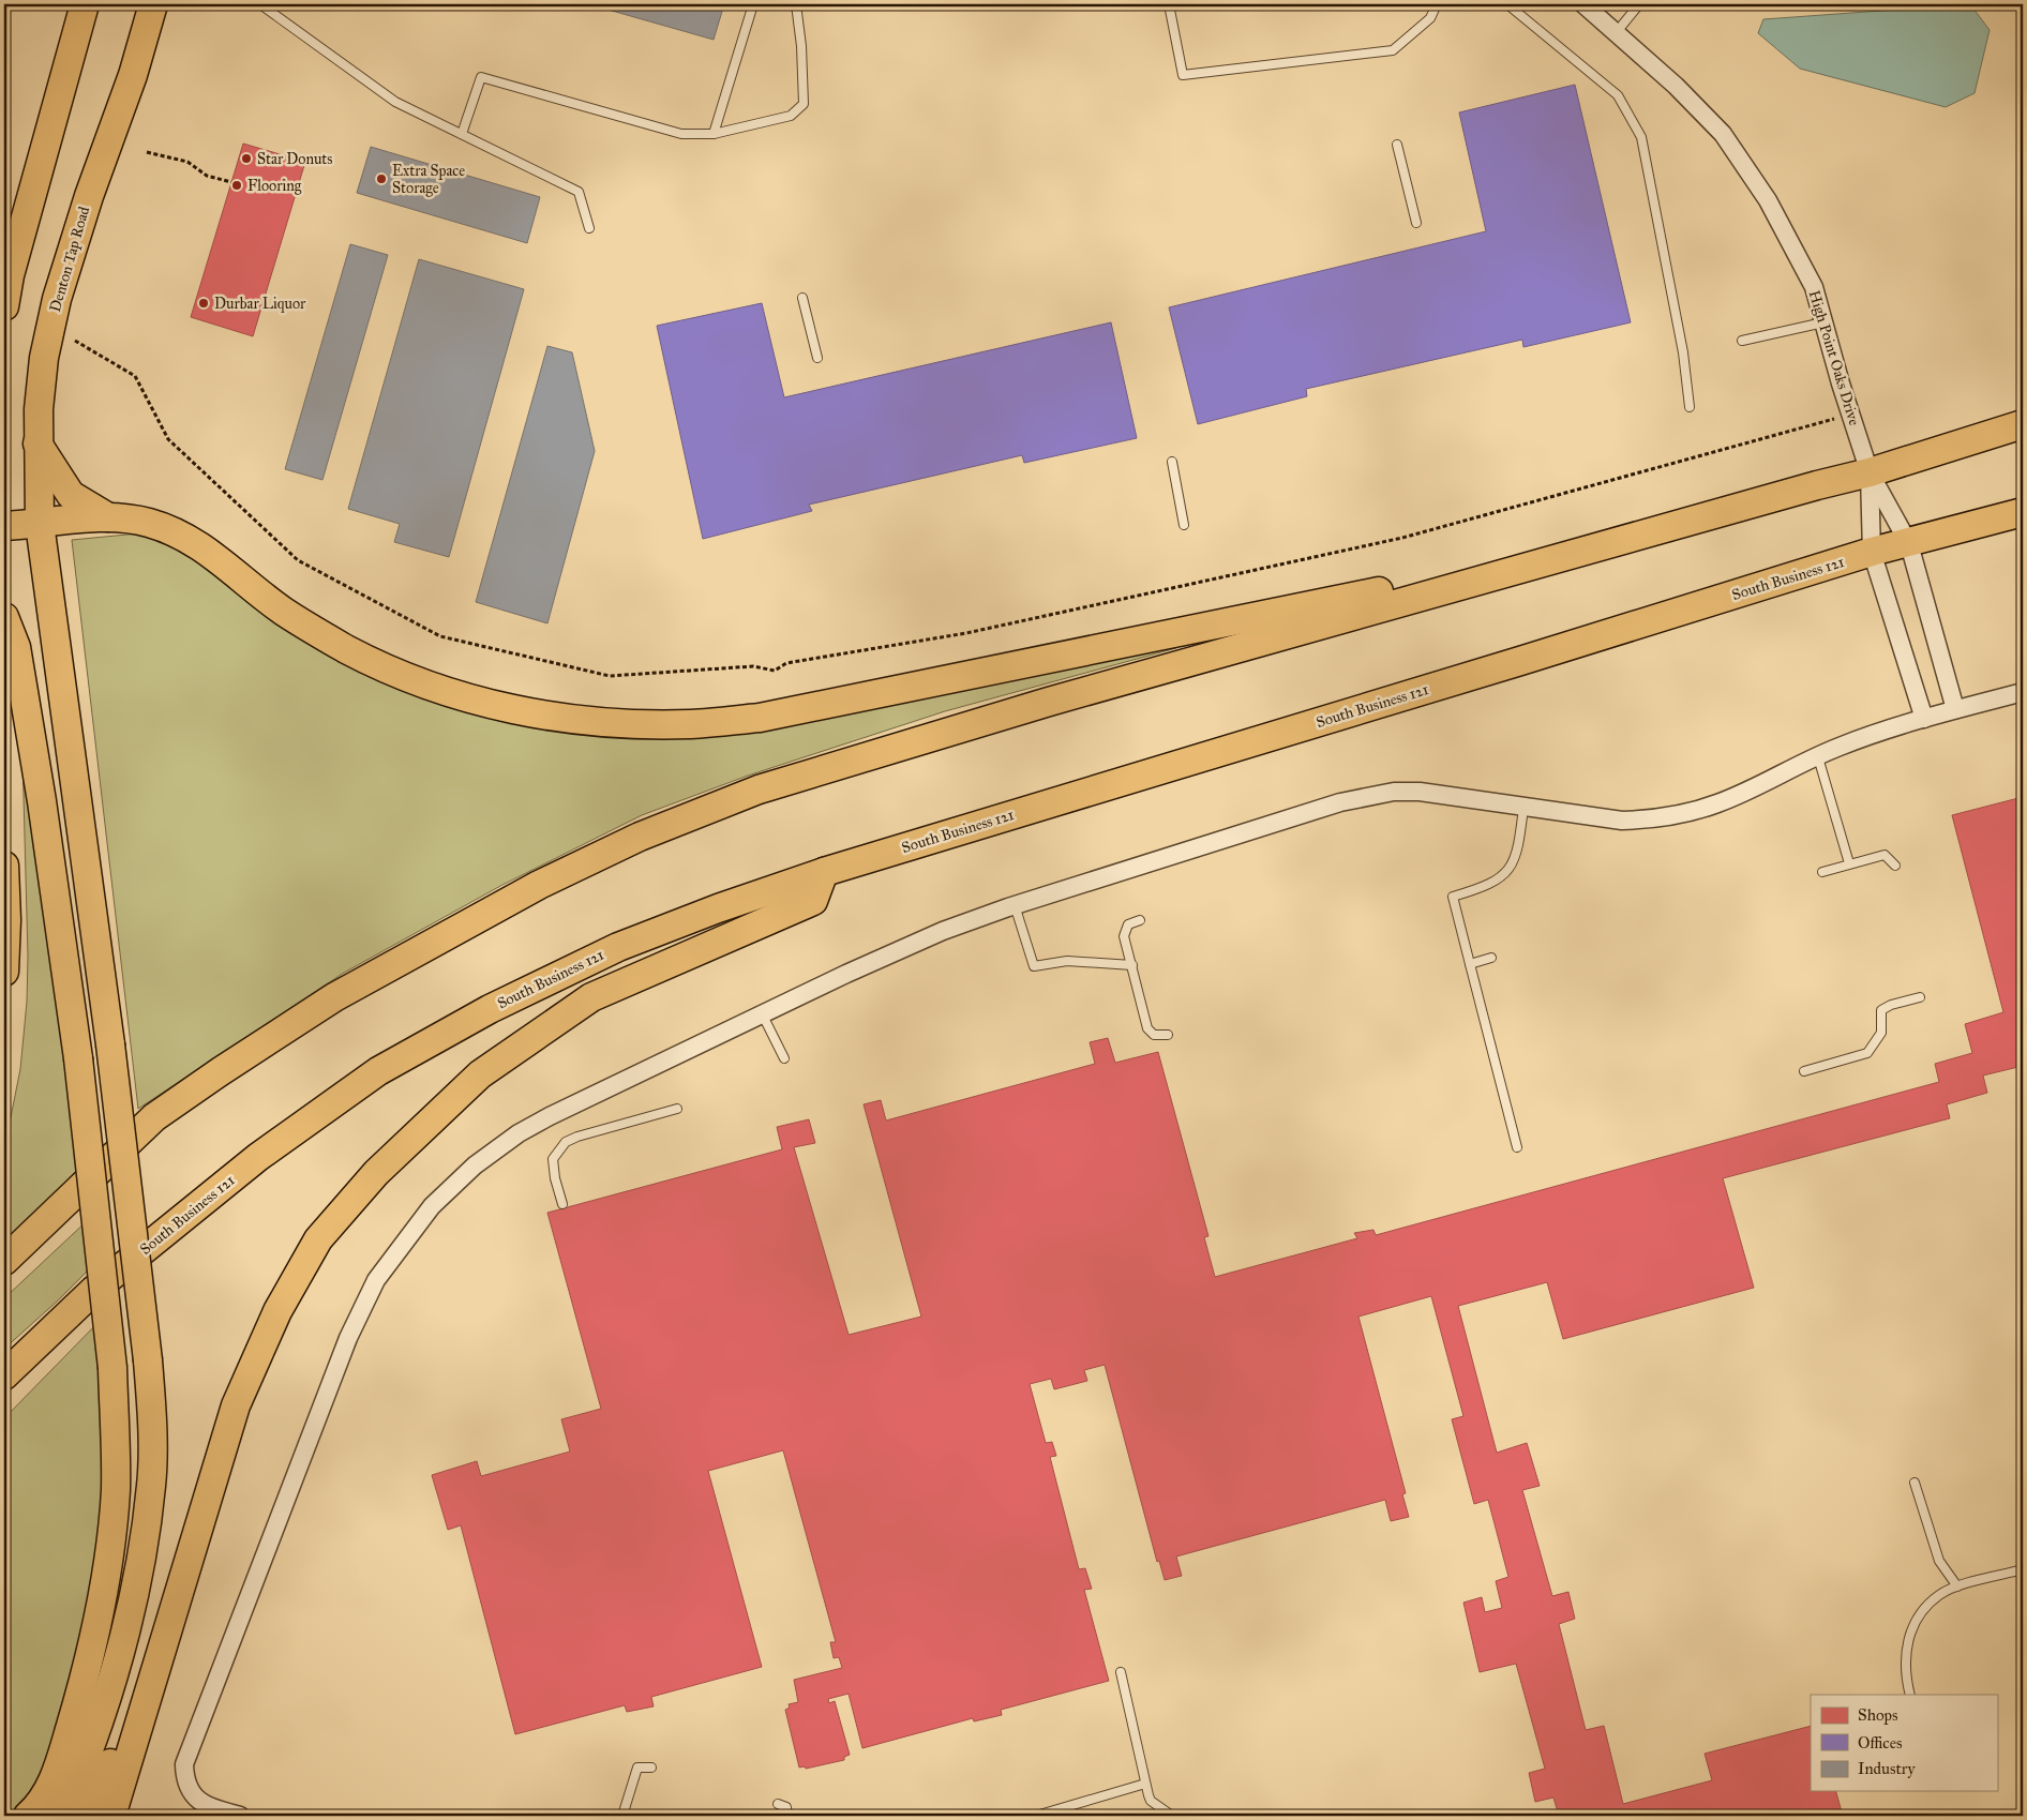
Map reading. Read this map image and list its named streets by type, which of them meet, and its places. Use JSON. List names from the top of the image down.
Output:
{
  "streets": {
    "main road": ["Denton Tap Road", "South Business 121"],
    "street": ["High Point Oaks Drive"]
  },
  "crossings": [
    ["High Point Oaks Drive", "South Business 121"]
  ],
  "places": [
    "Star Donuts",
    "Extra Space Storage",
    "Flooring",
    "Durbar Liquor"
  ],
  "legend": ["Shops", "Offices", "Industry"]
}
